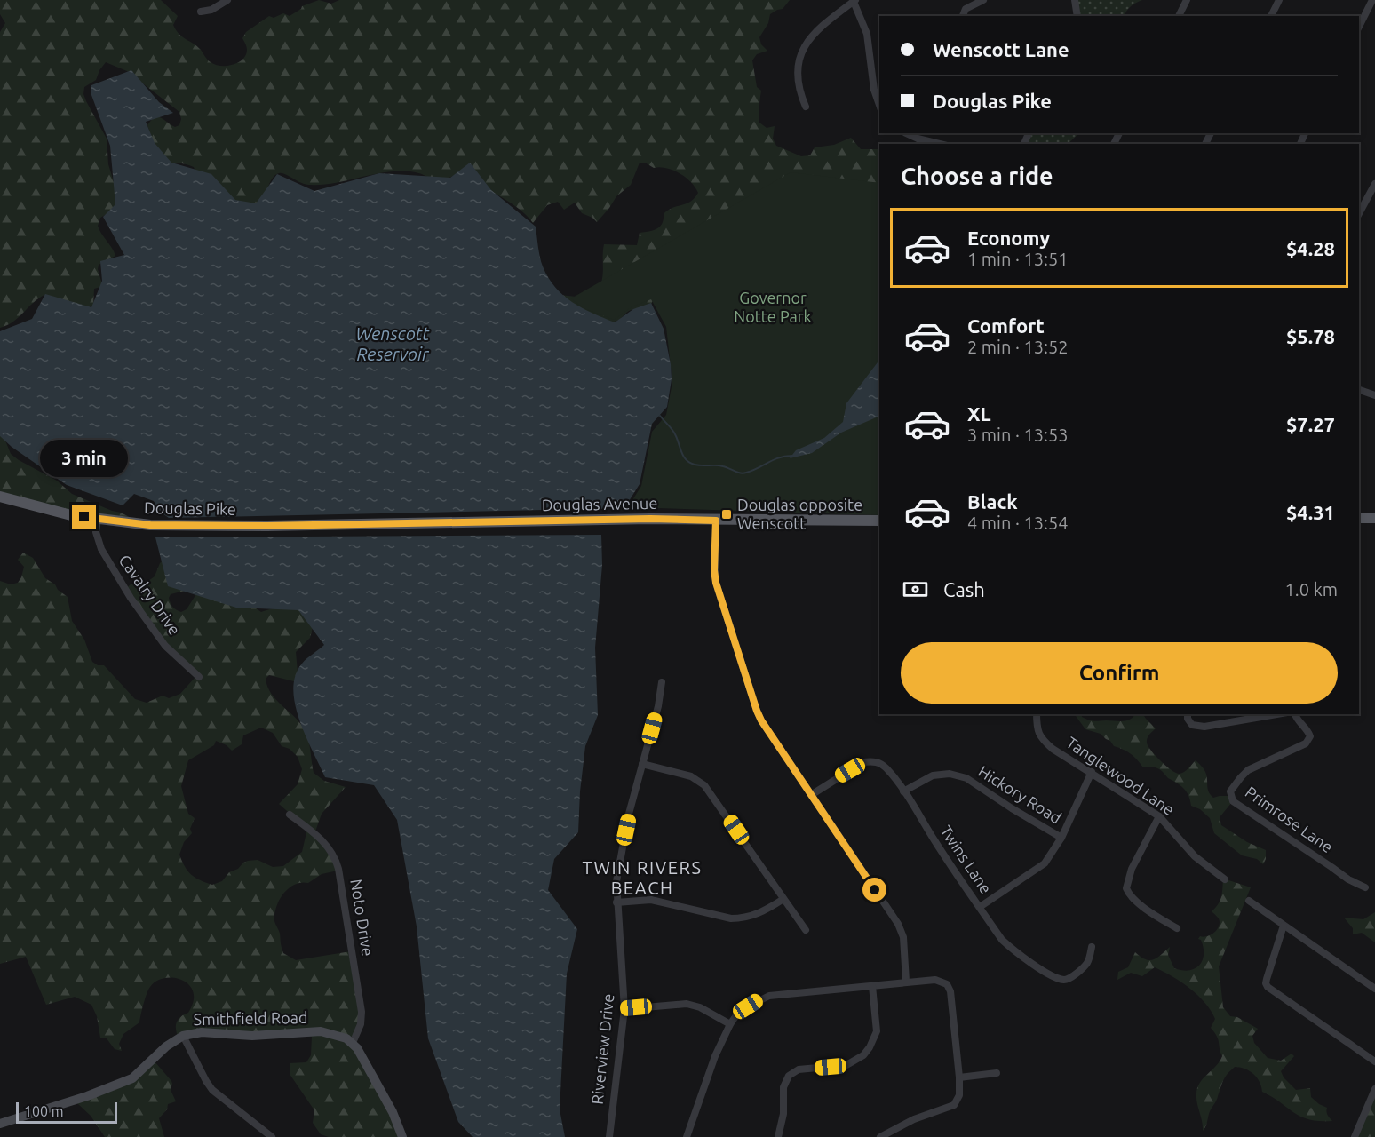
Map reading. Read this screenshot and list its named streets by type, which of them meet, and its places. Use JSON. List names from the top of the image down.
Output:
{
  "streets": {
    "main road": ["Douglas Avenue", "Douglas Pike"],
    "street": [
      "Cavalry Drive",
      "Tanglewood Lane",
      "Hickory Road",
      "Primrose Lane",
      "Twins Lane",
      "Noto Drive",
      "Smithfield Road",
      "Riverview Drive"
    ]
  },
  "crossings": [
    ["Douglas Avenue", "Douglas Pike"],
    ["Douglas Pike", "Cavalry Drive"],
    ["Hickory Road", "Twins Lane"],
    ["Noto Drive", "Smithfield Road"]
  ],
  "districts": ["TWIN RIVERS BEACH"],
  "water": ["Wenscott Reservoir"],
  "parks": ["Governor Notte Park"],
  "places": {
    "transit": ["Douglas opposite Wenscott"]
  },
  "scale_bar": "100 m",
  "page": {
    "banner": ["Wenscott Lane", "Douglas Pike"],
    "heading": "Choose a ride",
    "list": [
      {
        "name": "Economy",
        "note": "1 min · 13:51",
        "value": "$4.28"
      },
      {
        "name": "Comfort",
        "note": "2 min · 13:52",
        "value": "$5.78"
      },
      {
        "name": "XL",
        "note": "3 min · 13:53",
        "value": "$7.27"
      },
      {
        "name": "Black",
        "note": "4 min · 13:54",
        "value": "$4.31"
      }
    ],
    "bubble": "3 min",
    "pay": ["Cash", "1.0 km"],
    "buttons": "Confirm",
    "scale": "100 m"
  }
}
